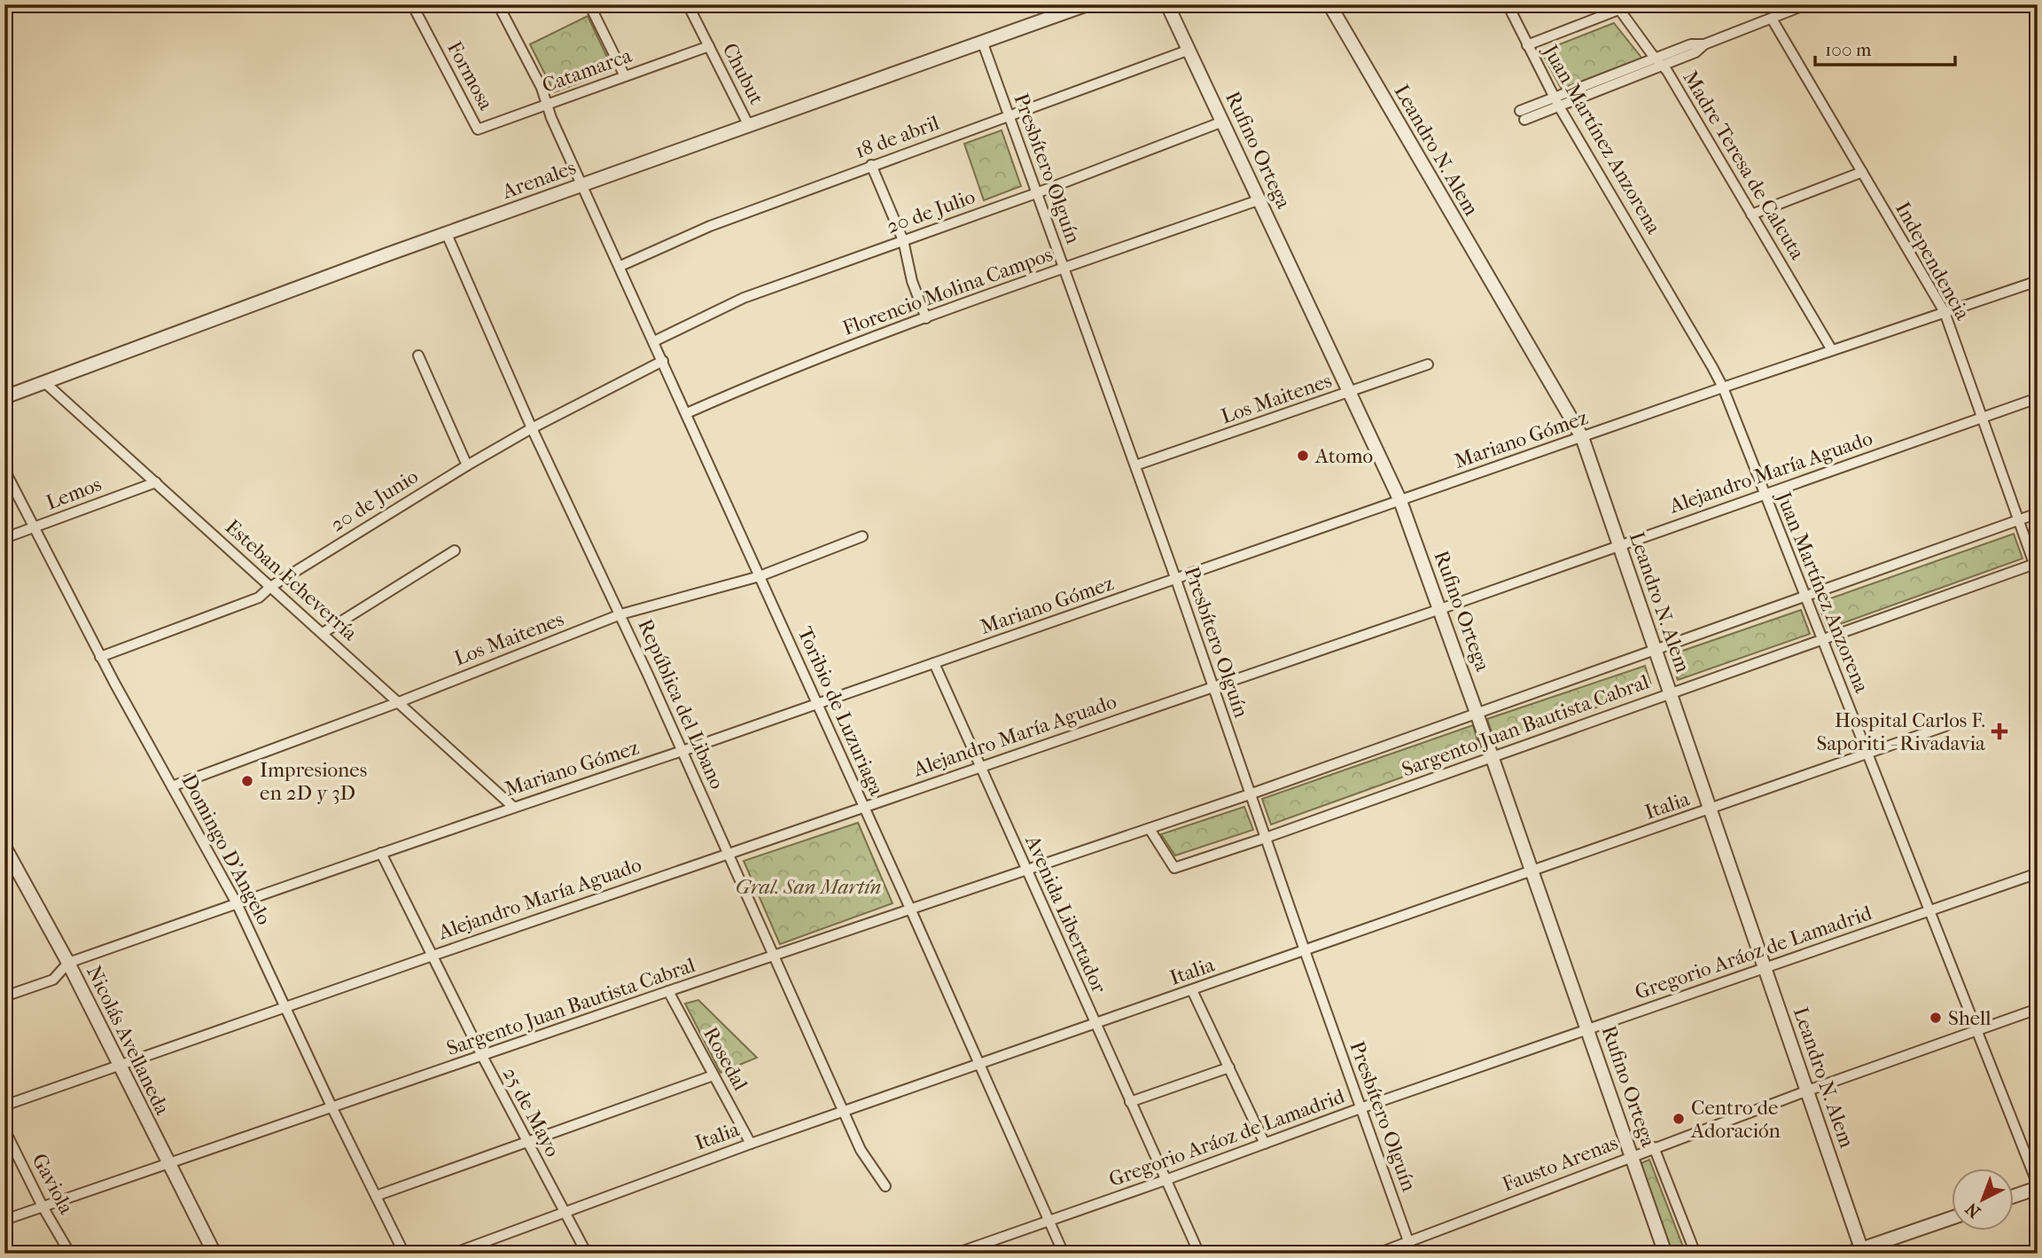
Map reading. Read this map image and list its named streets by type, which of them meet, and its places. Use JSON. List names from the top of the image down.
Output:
{
  "streets": {
    "street": [
      "Catamarca",
      "Chubut",
      "Formosa",
      "18 de abril",
      "Juan Martínez Anzorena",
      "Rufino Ortega",
      "Leandro N. Alem",
      "Madre Teresa de Calcuta",
      "Presbítero Olguín",
      "Arenales",
      "20 de Julio",
      "Independencia",
      "Florencio Molina Campos",
      "Los Maitenes",
      "Mariano Gómez",
      "Alejandro María Aguado",
      "Lemos",
      "20 de Junio",
      "Esteban Echeverría",
      "República del Libano",
      "Toribio de Luzuriaga",
      "Sargento Juan Bautista Cabral",
      "Italia",
      "Domingo D'Angelo",
      "Avenida Libertador",
      "Gregorio Aráoz de Lamadrid",
      "Nicolás Avellaneda",
      "Rosedal",
      "25 de Mayo",
      "Fausto Arenas",
      "Gaviola"
    ]
  },
  "crossings": [
    ["Catamarca", "Chubut"],
    ["Catamarca", "Formosa"],
    ["Catamarca", "Toribio de Luzuriaga"],
    ["Chubut", "Arenales"],
    ["18 de abril", "Rufino Ortega"],
    ["18 de abril", "Presbítero Olguín"],
    ["18 de abril", "Toribio de Luzuriaga"],
    ["Juan Martínez Anzorena", "Mariano Gómez"],
    ["Juan Martínez Anzorena", "Alejandro María Aguado"],
    ["Juan Martínez Anzorena", "Sargento Juan Bautista Cabral"],
    ["Juan Martínez Anzorena", "Italia"],
    ["Juan Martínez Anzorena", "Gregorio Aráoz de Lamadrid"],
    ["Juan Martínez Anzorena", "Fausto Arenas"],
    ["Rufino Ortega", "20 de Julio"],
    ["Rufino Ortega", "Florencio Molina Campos"],
    ["Rufino Ortega", "Los Maitenes"],
    ["Rufino Ortega", "Mariano Gómez"],
    ["Rufino Ortega", "Alejandro María Aguado"],
    ["Rufino Ortega", "Sargento Juan Bautista Cabral"],
    ["Rufino Ortega", "Italia"],
    ["Rufino Ortega", "Gregorio Aráoz de Lamadrid"],
    ["Rufino Ortega", "Fausto Arenas"],
    ["Leandro N. Alem", "Mariano Gómez"],
    ["Leandro N. Alem", "Alejandro María Aguado"],
    ["Leandro N. Alem", "Sargento Juan Bautista Cabral"],
    ["Leandro N. Alem", "Italia"],
    ["Leandro N. Alem", "Gregorio Aráoz de Lamadrid"],
    ["Leandro N. Alem", "Fausto Arenas"],
    ["Madre Teresa de Calcuta", "Mariano Gómez"],
    ["Presbítero Olguín", "Arenales"],
    ["Presbítero Olguín", "20 de Julio"],
    ["Presbítero Olguín", "Florencio Molina Campos"],
    ["Presbítero Olguín", "Los Maitenes"],
    ["Presbítero Olguín", "Mariano Gómez"],
    ["Presbítero Olguín", "Alejandro María Aguado"],
    ["Presbítero Olguín", "Sargento Juan Bautista Cabral"],
    ["Presbítero Olguín", "Italia"],
    ["Presbítero Olguín", "Gregorio Aráoz de Lamadrid"],
    ["Presbítero Olguín", "Fausto Arenas"],
    ["Arenales", "Esteban Echeverría"],
    ["Arenales", "República del Libano"],
    ["Arenales", "Toribio de Luzuriaga"],
    ["20 de Julio", "Toribio de Luzuriaga"],
    ["Independencia", "Mariano Gómez"],
    ["Independencia", "Alejandro María Aguado"],
    ["Independencia", "Sargento Juan Bautista Cabral"],
    ["Florencio Molina Campos", "Toribio de Luzuriaga"],
    ["Los Maitenes", "Esteban Echeverría"],
    ["Los Maitenes", "República del Libano"],
    ["Los Maitenes", "Toribio de Luzuriaga"],
    ["Los Maitenes", "Domingo D'Angelo"],
    ["Mariano Gómez", "Esteban Echeverría"],
    ["Mariano Gómez", "República del Libano"],
    ["Mariano Gómez", "Toribio de Luzuriaga"],
    ["Mariano Gómez", "Domingo D'Angelo"],
    ["Mariano Gómez", "Avenida Libertador"],
    ["Mariano Gómez", "Nicolás Avellaneda"],
    ["Mariano Gómez", "25 de Mayo"],
    ["Alejandro María Aguado", "República del Libano"],
    ["Alejandro María Aguado", "Toribio de Luzuriaga"],
    ["Alejandro María Aguado", "Domingo D'Angelo"],
    ["Alejandro María Aguado", "Avenida Libertador"],
    ["Alejandro María Aguado", "Nicolás Avellaneda"],
    ["Alejandro María Aguado", "25 de Mayo"],
    ["Lemos", "Esteban Echeverría"],
    ["Lemos", "Domingo D'Angelo"],
    ["20 de Junio", "Esteban Echeverría"],
    ["20 de Junio", "República del Libano"],
    ["20 de Junio", "Toribio de Luzuriaga"],
    ["20 de Junio", "Domingo D'Angelo"],
    ["República del Libano", "Sargento Juan Bautista Cabral"],
    ["República del Libano", "Italia"],
    ["Toribio de Luzuriaga", "Sargento Juan Bautista Cabral"],
    ["Toribio de Luzuriaga", "Italia"],
    ["Toribio de Luzuriaga", "Gregorio Aráoz de Lamadrid"],
    ["Sargento Juan Bautista Cabral", "Domingo D'Angelo"],
    ["Sargento Juan Bautista Cabral", "Avenida Libertador"],
    ["Sargento Juan Bautista Cabral", "Nicolás Avellaneda"],
    ["Sargento Juan Bautista Cabral", "Rosedal"],
    ["Sargento Juan Bautista Cabral", "25 de Mayo"],
    ["Sargento Juan Bautista Cabral", "Gaviola"],
    ["Italia", "Avenida Libertador"],
    ["Italia", "Rosedal"],
    ["Italia", "25 de Mayo"],
    ["Avenida Libertador", "Gregorio Aráoz de Lamadrid"]
  ],
  "parks": ["Gral. San Martín"],
  "places": {
    "other": [
      "Atomo",
      "Impresiones en 2D y 3D",
      "Shell",
      "Centro de Adoración"
    ],
    "health": ["Hospital Carlos F. Saporiti - Rivadavia"]
  },
  "scale_bar": "100 m",
  "north": "bottom left"
}
